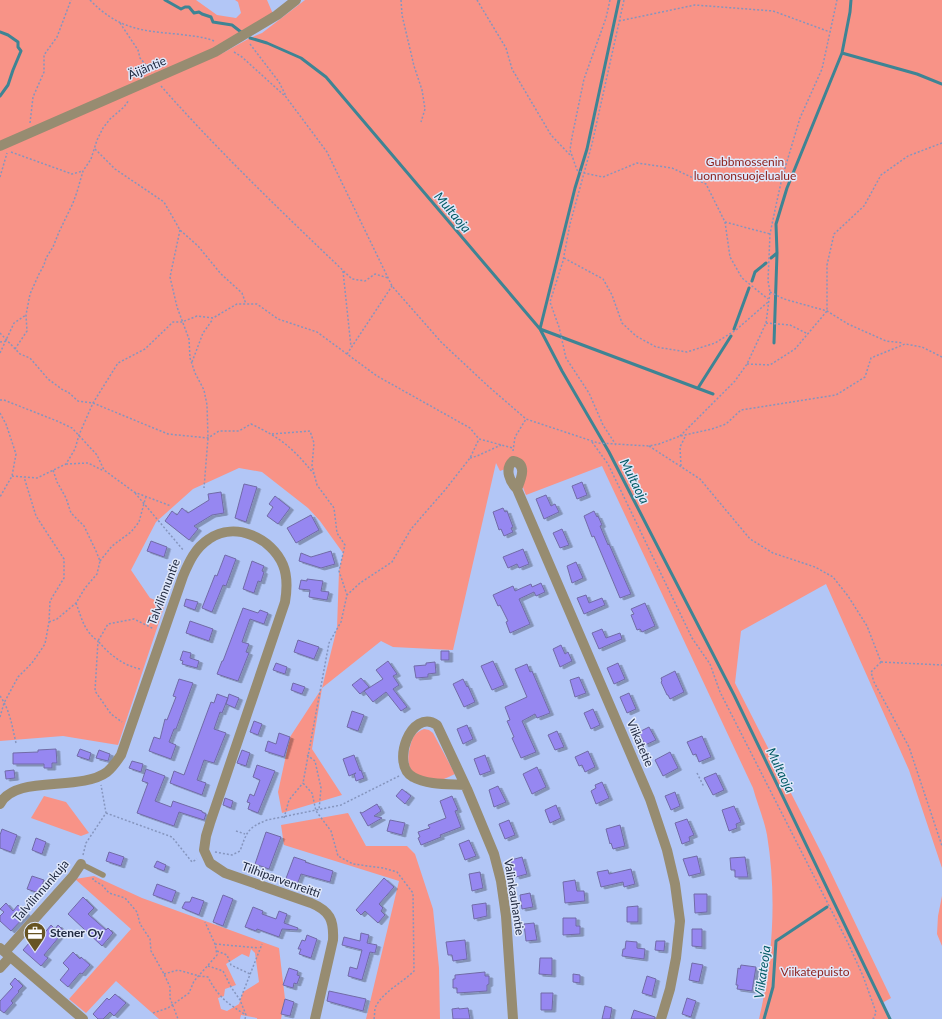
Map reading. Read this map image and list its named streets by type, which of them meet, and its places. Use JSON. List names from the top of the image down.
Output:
{
  "streets": {
    "street": [
      "Äijäntie",
      "Talvilinnuntie",
      "Viikatetie",
      "Tilhiparvenreitti",
      "Talvilinnunkuja",
      "Valinkauhantie"
    ]
  },
  "crossings": [
    ["Talvilinnuntie", "Tilhiparvenreitti"]
  ],
  "water": ["Multaoja", "Viikateoja"],
  "parks": ["Gubbmossenin luonnonsuojelualue", "Viikatepuisto"],
  "places": {
    "office": ["Stener Oy"]
  }
}
